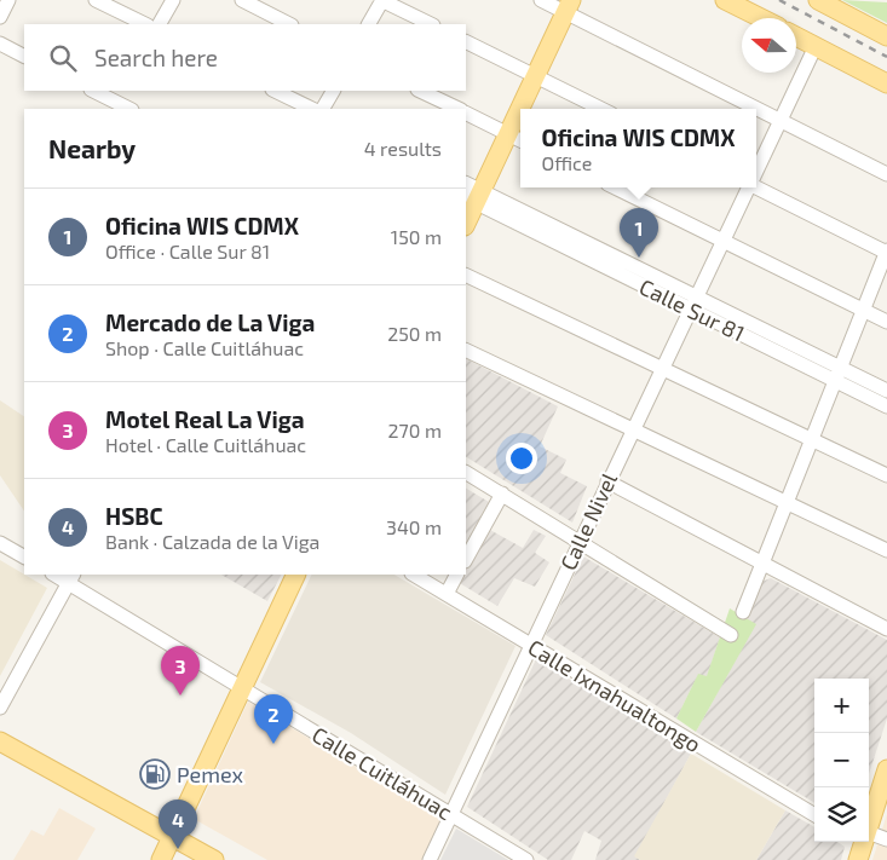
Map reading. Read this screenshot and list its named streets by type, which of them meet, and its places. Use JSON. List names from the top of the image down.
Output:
{
  "streets": {
    "street": [
      "Calle Sur 81",
      "Calle Nivel",
      "Calle Ixnahualtongo",
      "Calle Cuitláhuac"
    ]
  },
  "crossings": [
    ["Calle Sur 81", "Calle Nivel"],
    ["Calle Nivel", "Calle Ixnahualtongo"],
    ["Calle Nivel", "Calle Cuitláhuac"]
  ],
  "places": {
    "fuel station": ["Pemex"]
  },
  "north": "left",
  "page": {
    "search": "Search here",
    "popup": ["Oficina WIS CDMX", "Office"],
    "heading": ["Nearby", "4 results"],
    "list": [
      {
        "mark": "1",
        "name": "Oficina WIS CDMX",
        "note": "Office · Calle Sur 81",
        "value": "150 m"
      },
      {
        "mark": "2",
        "name": "Mercado de La Viga",
        "note": "Shop · Calle Cuitláhuac",
        "value": "250 m"
      },
      {
        "mark": "3",
        "name": "Motel Real La Viga",
        "note": "Hotel · Calle Cuitláhuac",
        "value": "270 m"
      },
      {
        "mark": "4",
        "name": "HSBC",
        "note": "Bank · Calzada de la Viga",
        "value": "340 m"
      }
    ],
    "pins": [
      "1",
      "3",
      "2",
      "4"
    ],
    "map_buttons": ["+", "−"]
  }
}
